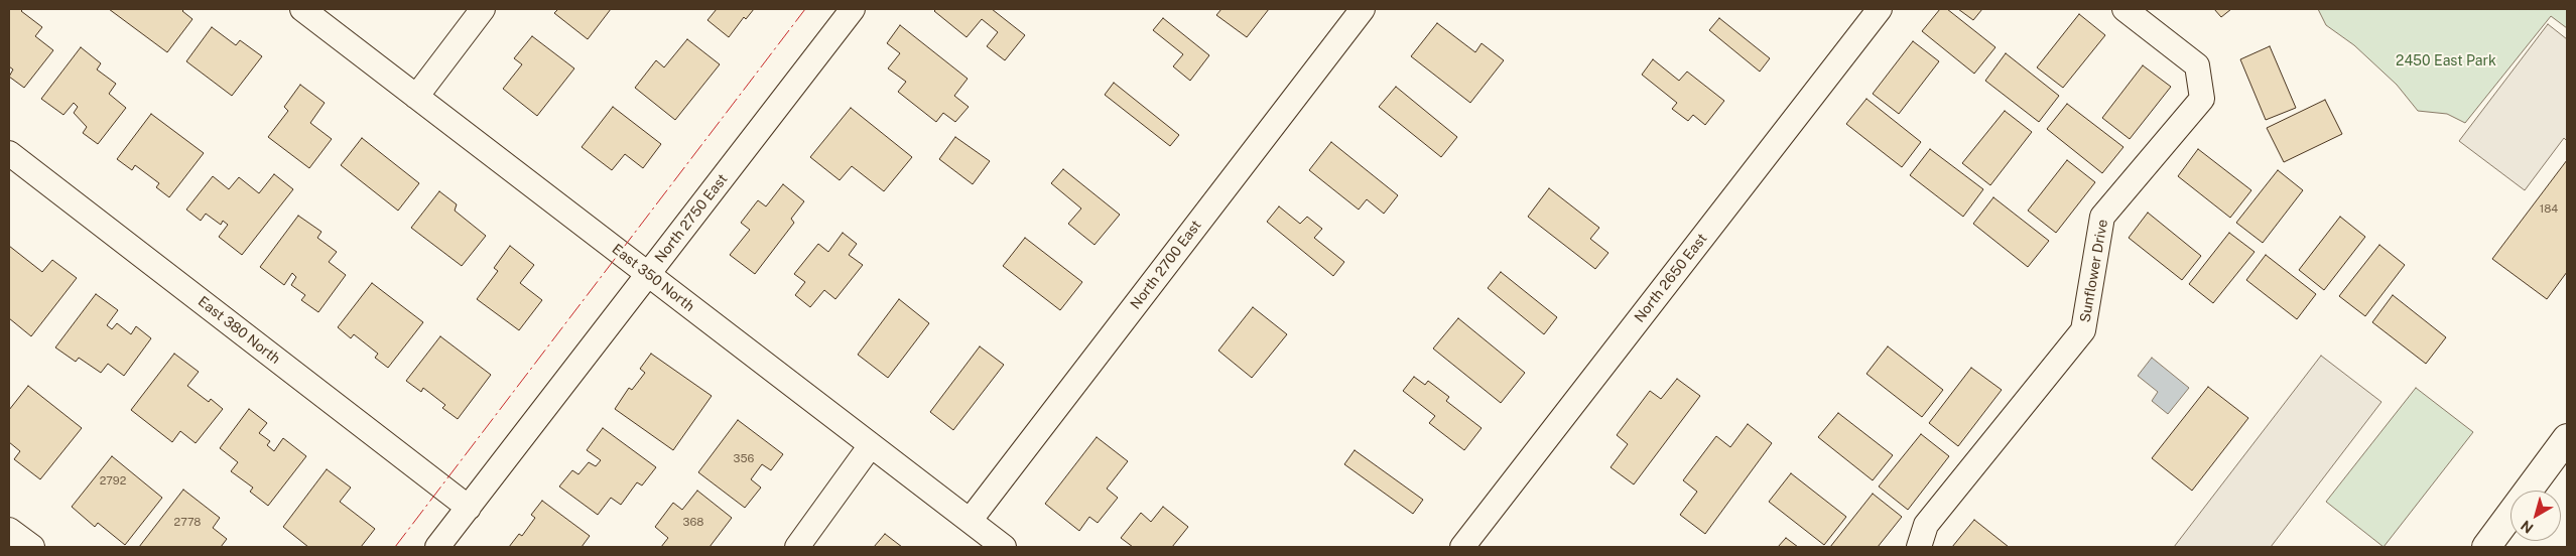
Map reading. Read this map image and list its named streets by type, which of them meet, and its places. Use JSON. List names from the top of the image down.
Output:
{
  "streets": {
    "street": [
      "North 2750 East",
      "North 2700 East",
      "Sunflower Drive",
      "East 350 North",
      "North 2650 East",
      "East 380 North"
    ]
  },
  "crossings": [
    ["North 2750 East", "East 350 North"],
    ["North 2750 East", "East 380 North"],
    ["North 2700 East", "East 350 North"]
  ],
  "parks": ["2450 East Park"],
  "house_numbers": [
    "184",
    "356",
    "2792",
    "2778",
    "368"
  ],
  "north": "bottom left"
}
